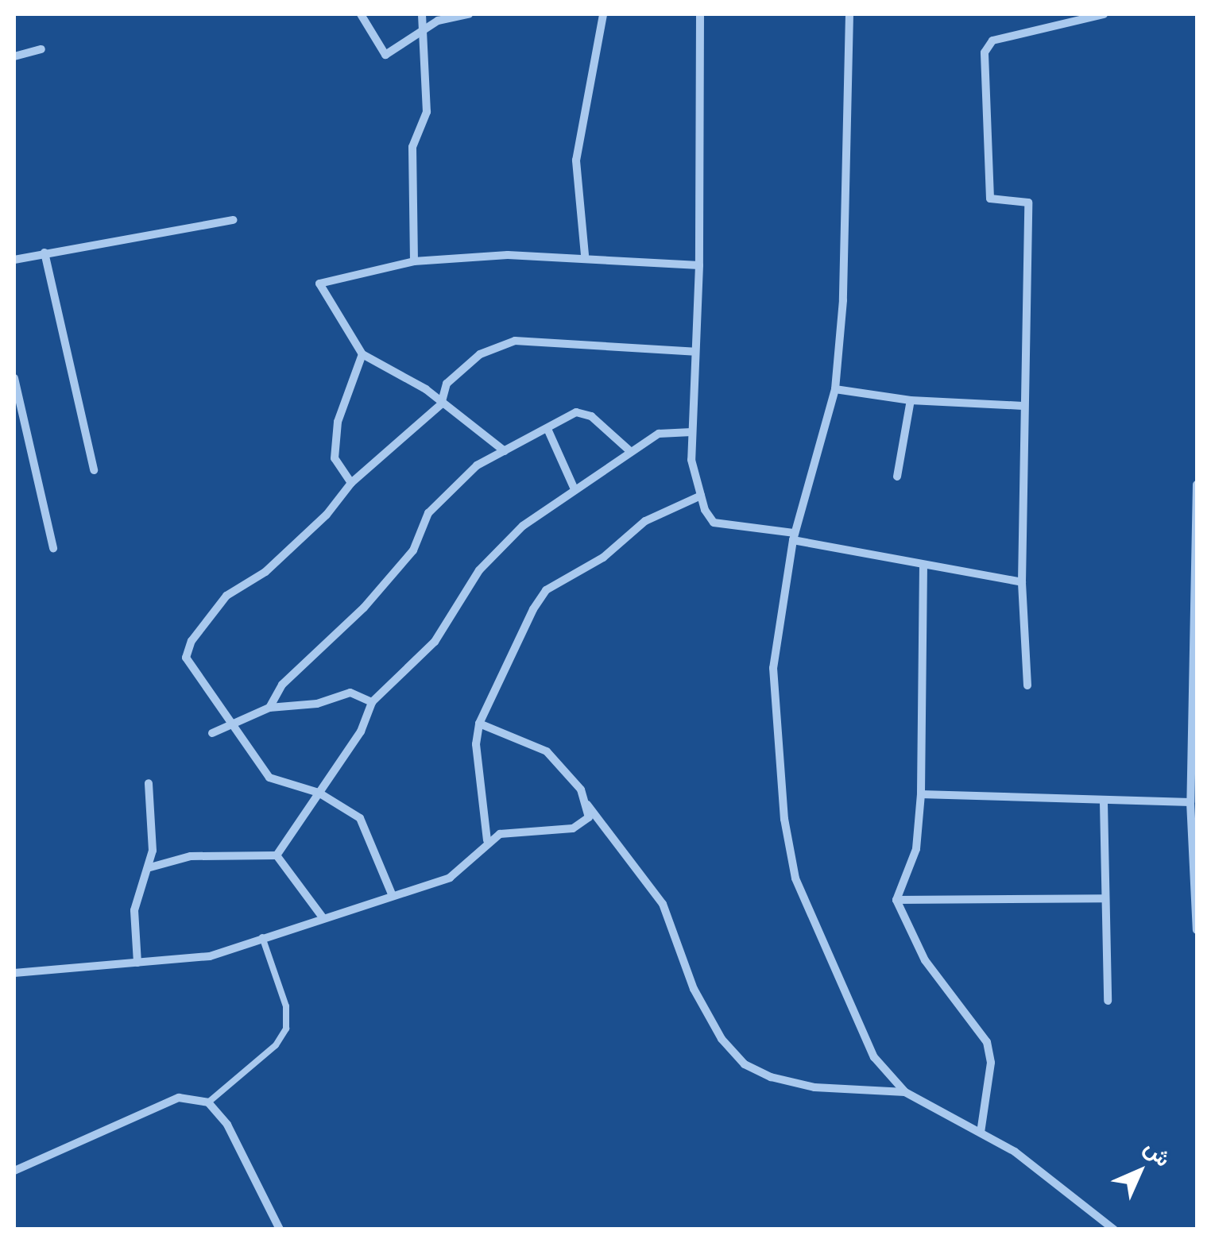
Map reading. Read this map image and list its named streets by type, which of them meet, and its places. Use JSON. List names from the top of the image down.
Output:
{
  "north": "top right"
}
